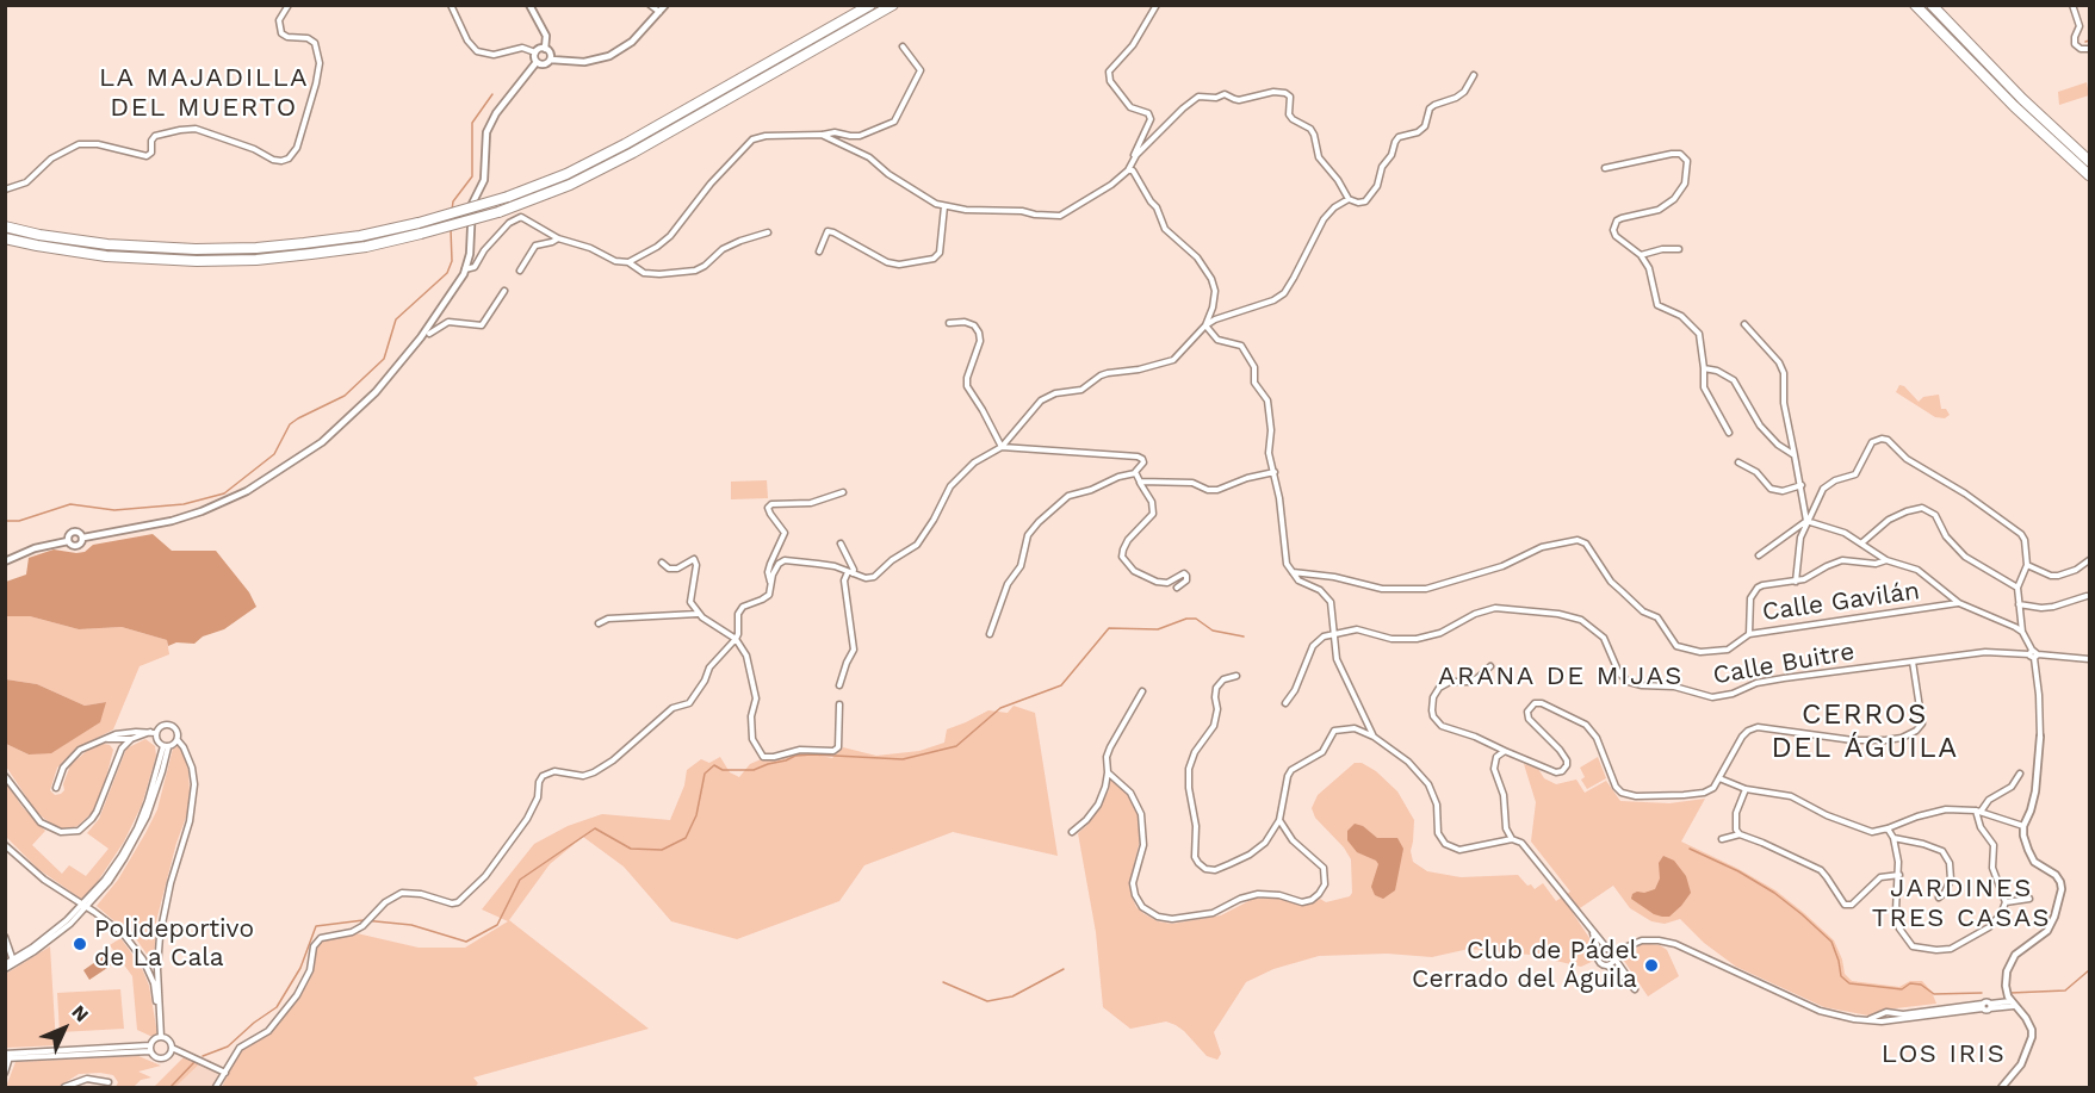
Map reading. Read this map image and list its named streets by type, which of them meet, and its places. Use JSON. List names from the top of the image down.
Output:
{
  "streets": {
    "street": ["Calle Gavilán", "Calle Buitre"]
  },
  "districts": [
    "LA MAJADILLA DEL MUERTO",
    "ARANA DE MIJAS",
    "CERROS DEL ÁGUILA",
    "JARDINES TRES CASAS",
    "LOS IRIS"
  ],
  "places": ["Polideportivo de La Cala", "Club de Pádel Cerrado del Águila"],
  "north": "top right"
}
